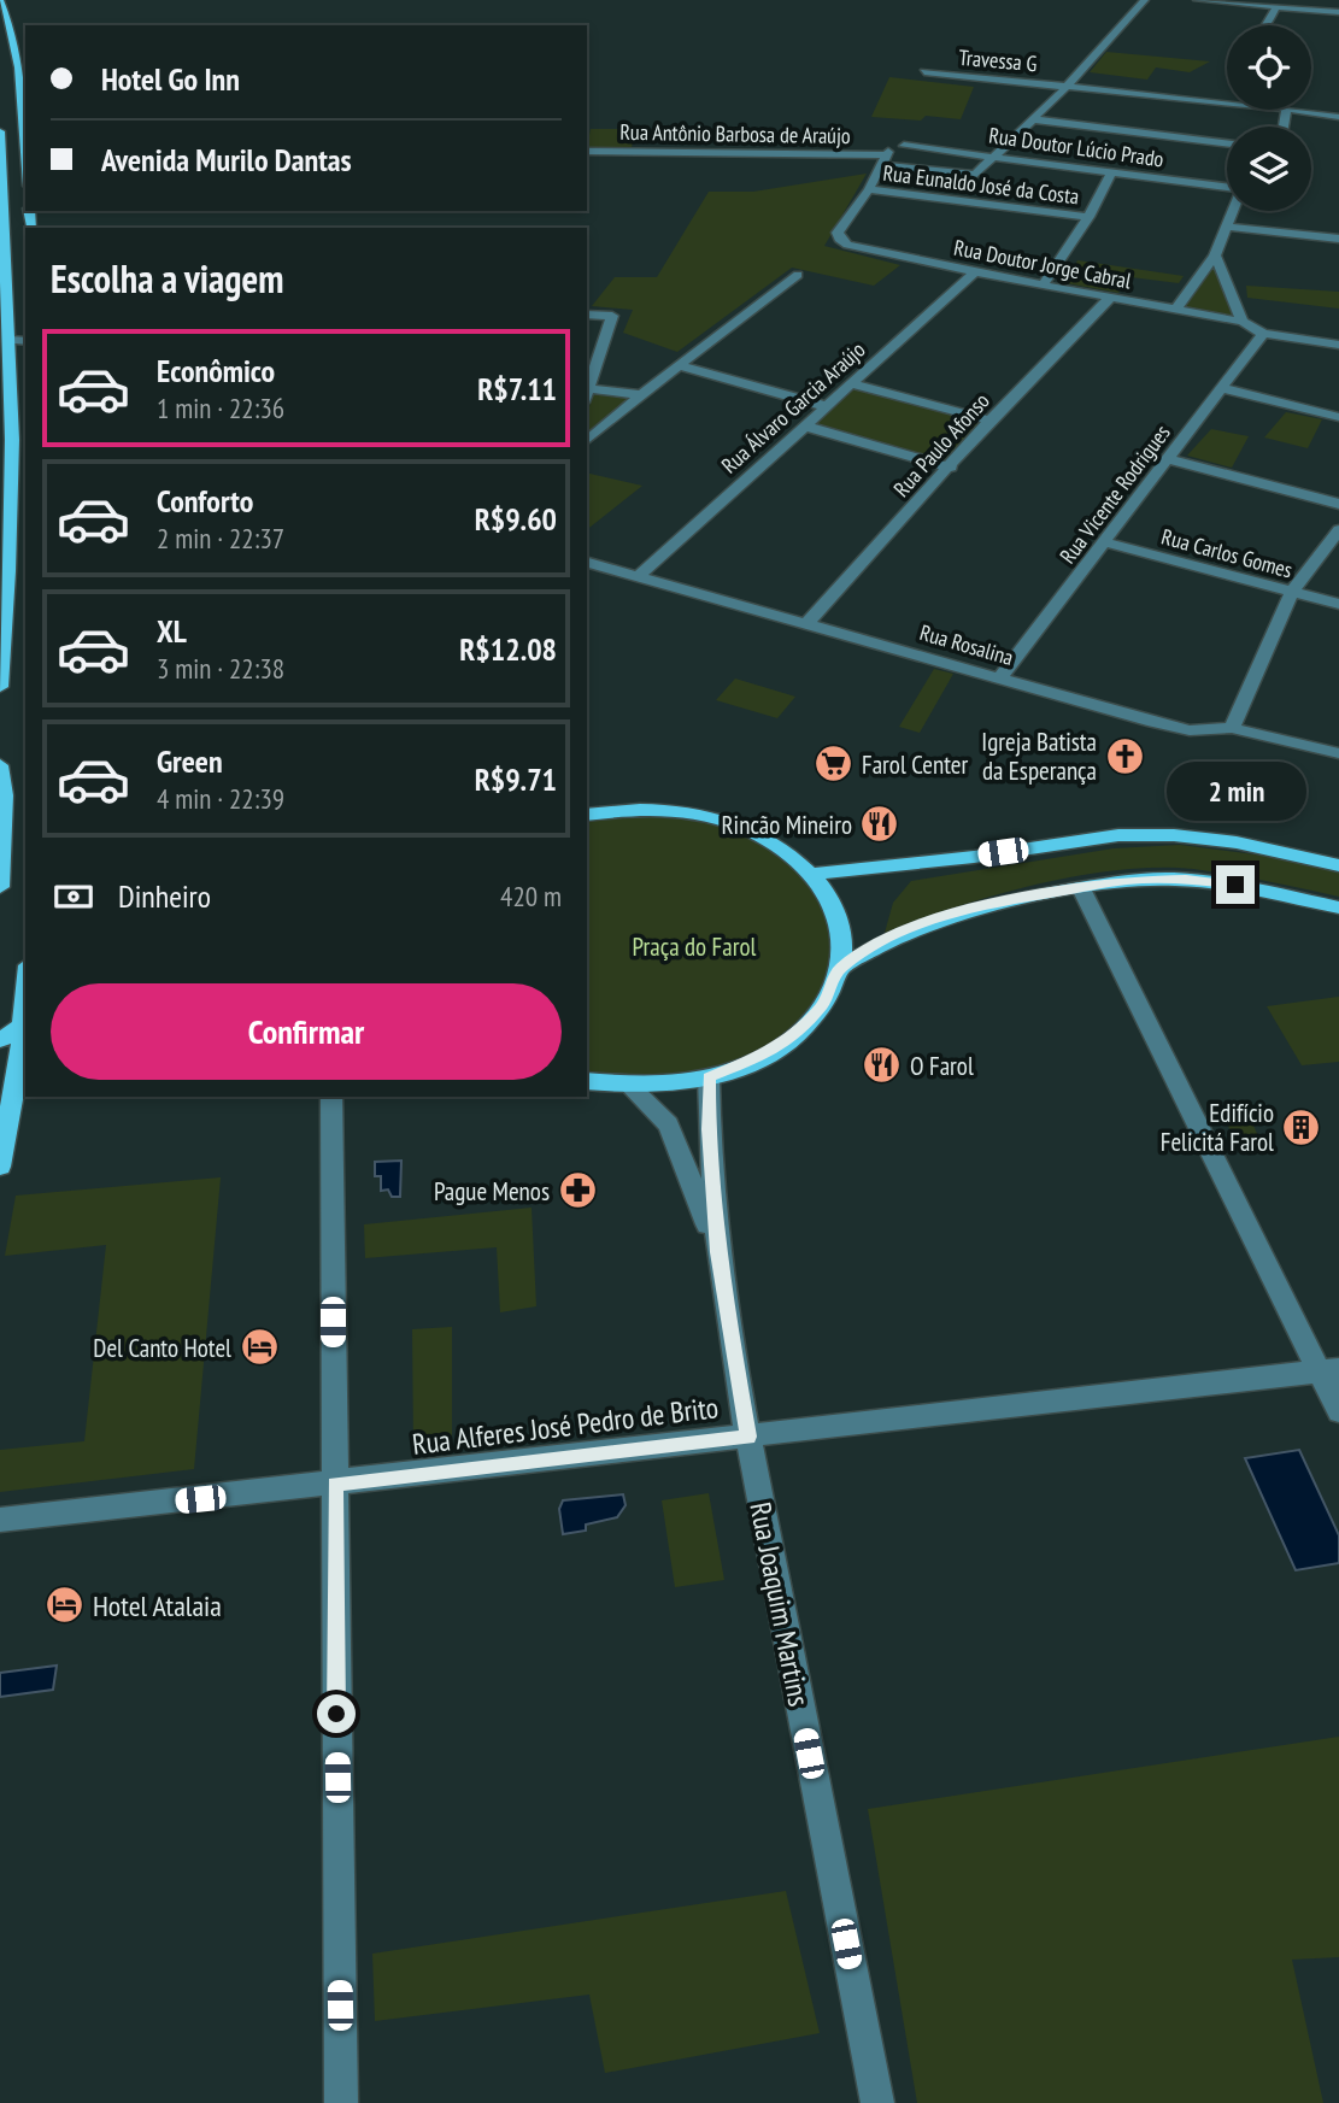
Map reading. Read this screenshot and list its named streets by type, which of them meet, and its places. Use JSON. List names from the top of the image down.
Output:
{
  "streets": {
    "street": [
      "Travessa G",
      "Rua Antônio Barbosa de Araújo",
      "Rua Doutor Lúcio Prado",
      "Rua Eunaldo José da Costa",
      "Rua Doutor Jorge Cabral",
      "Rua Álvaro Garcia Araújo",
      "Rua Paulo Afonso",
      "Rua Vicente Rodrigues",
      "Rua Carlos Gomes",
      "Rua Rosalina",
      "Rua Alferes José Pedro de Brito",
      "Rua Joaquim Martins"
    ]
  },
  "crossings": [
    ["Rua Antônio Barbosa de Araújo", "Rua Doutor Lúcio Prado"],
    ["Rua Antônio Barbosa de Araújo", "Rua Doutor Jorge Cabral"],
    ["Rua Eunaldo José da Costa", "Rua Doutor Jorge Cabral"],
    ["Rua Doutor Jorge Cabral", "Rua Álvaro Garcia Araújo"],
    ["Rua Doutor Jorge Cabral", "Rua Paulo Afonso"],
    ["Rua Doutor Jorge Cabral", "Rua Vicente Rodrigues"],
    ["Rua Álvaro Garcia Araújo", "Rua Rosalina"],
    ["Rua Paulo Afonso", "Rua Rosalina"],
    ["Rua Vicente Rodrigues", "Rua Carlos Gomes"],
    ["Rua Vicente Rodrigues", "Rua Rosalina"],
    ["Rua Alferes José Pedro de Brito", "Rua Joaquim Martins"]
  ],
  "parks": ["Praça do Farol"],
  "places": {
    "church": ["Igreja Batista da Esperança"],
    "supermarket": ["Farol Center"],
    "restaurant": ["Rincão Mineiro", "O Farol"],
    "building": ["Edifício Felicitá Farol"],
    "pharmacy": ["Pague Menos"],
    "hotel": ["Del Canto Hotel", "Hotel Atalaia"]
  },
  "page": {
    "banner": ["Hotel Go Inn", "Avenida Murilo Dantas"],
    "heading": "Escolha a viagem",
    "list": [
      {
        "name": "Econômico",
        "note": "1 min · 22:36",
        "value": "R$7.11"
      },
      {
        "name": "Conforto",
        "note": "2 min · 22:37",
        "value": "R$9.60"
      },
      {
        "name": "XL",
        "note": "3 min · 22:38",
        "value": "R$12.08"
      },
      {
        "name": "Green",
        "note": "4 min · 22:39",
        "value": "R$9.71"
      }
    ],
    "bubble": "2 min",
    "pay": ["Dinheiro", "420 m"],
    "buttons": "Confirmar"
  }
}
